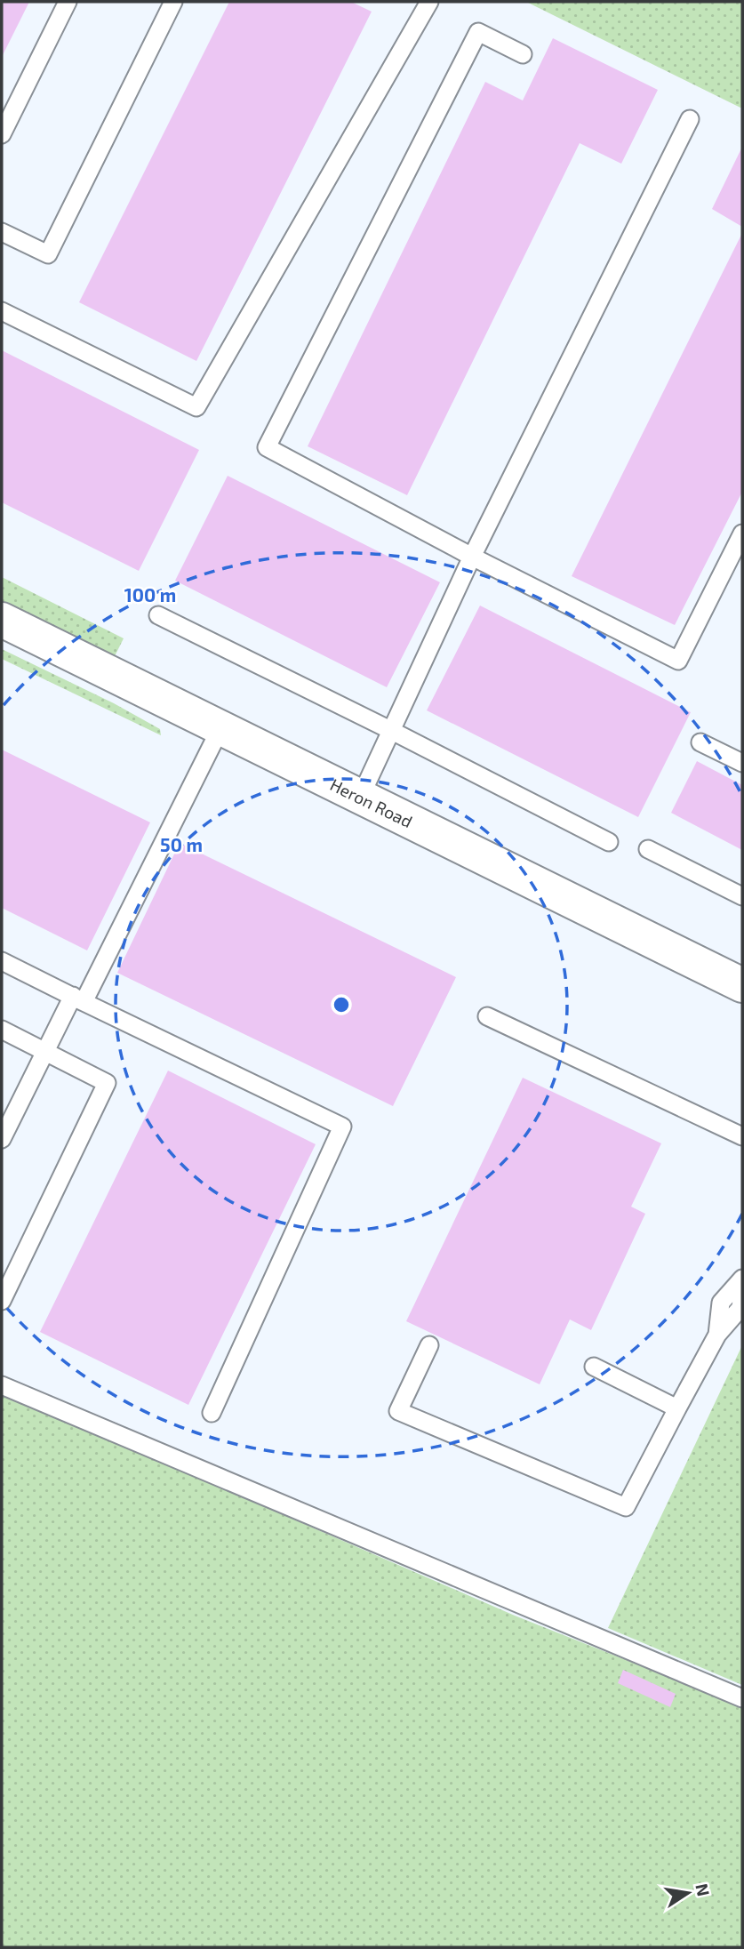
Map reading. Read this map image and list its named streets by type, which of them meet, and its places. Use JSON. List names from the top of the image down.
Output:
{
  "streets": {
    "street": ["Heron Road"]
  },
  "north": "right",
  "rings": ["100 m", "50 m"]
}
